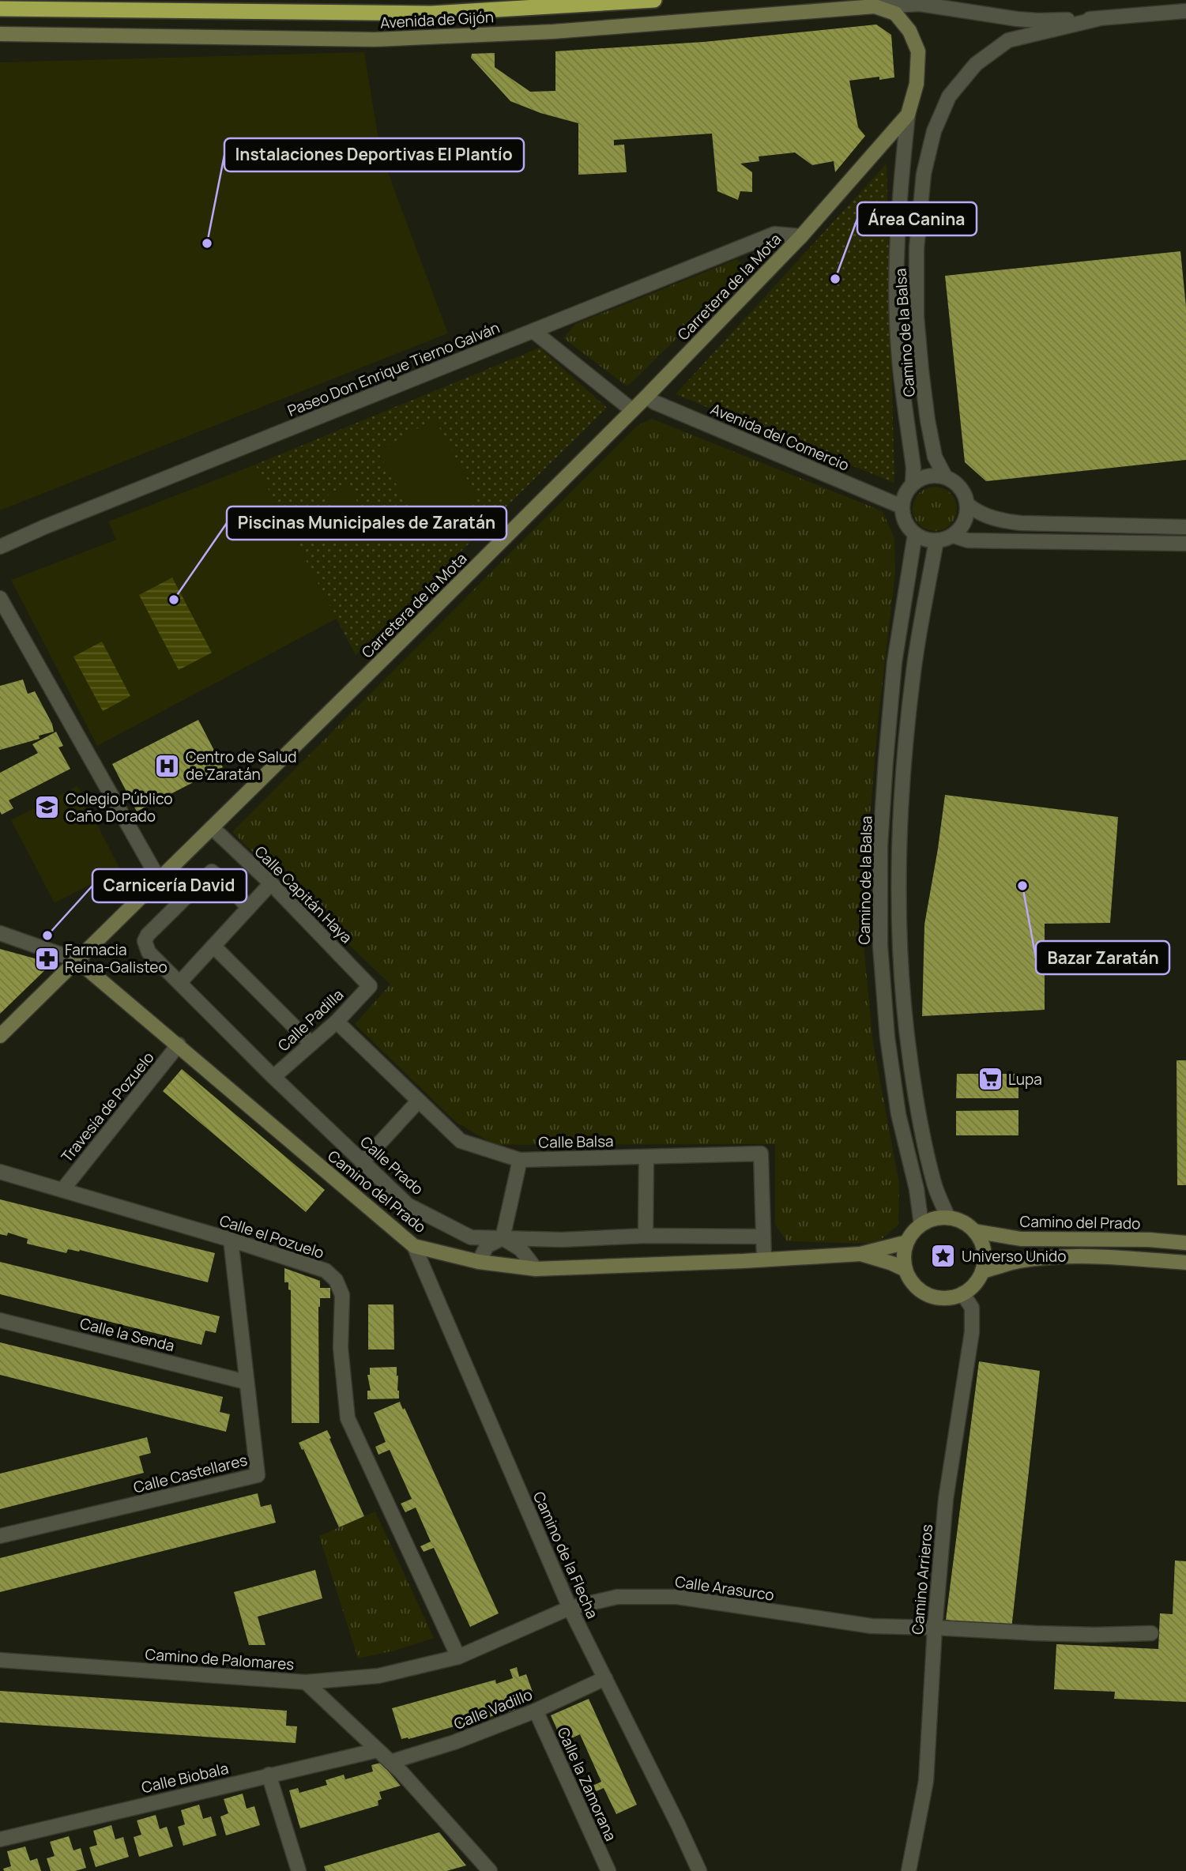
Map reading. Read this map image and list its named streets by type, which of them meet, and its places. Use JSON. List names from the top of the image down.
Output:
{
  "streets": {
    "main road": ["Avenida de Gijón", "Carretera de la Mota", "Camino del Prado"],
    "street": [
      "Camino de la Balsa",
      "Paseo Don Enrique Tierno Galván",
      "Avenida del Comercio",
      "Calle Capitán Haya",
      "Calle Padilla",
      "Travesía de Pozuelo",
      "Calle Balsa",
      "Calle Prado",
      "Calle el Pozuelo",
      "Calle la Senda",
      "Calle Castellares",
      "Camino de la Flecha",
      "Camino Arrieros",
      "Calle Arasurco",
      "Camino de Palomares",
      "Calle Vadillo",
      "Calle Biobala",
      "Calle la Zamorana"
    ]
  },
  "crossings": [
    ["Avenida de Gijón", "Carretera de la Mota"],
    ["Avenida de Gijón", "Camino de la Balsa"],
    ["Carretera de la Mota", "Camino de la Balsa"],
    ["Carretera de la Mota", "Paseo Don Enrique Tierno Galván"],
    ["Carretera de la Mota", "Avenida del Comercio"],
    ["Carretera de la Mota", "Calle Capitán Haya"],
    ["Carretera de la Mota", "Camino del Prado"],
    ["Camino de la Balsa", "Avenida del Comercio"],
    ["Camino de la Balsa", "Camino del Prado"],
    ["Camino de la Balsa", "Camino Arrieros"],
    ["Calle Capitán Haya", "Calle Padilla"],
    ["Calle Padilla", "Calle Balsa"],
    ["Calle Padilla", "Calle Prado"],
    ["Travesía de Pozuelo", "Camino del Prado"],
    ["Travesía de Pozuelo", "Calle el Pozuelo"],
    ["Calle Balsa", "Calle Prado"],
    ["Calle Balsa", "Camino del Prado"],
    ["Camino del Prado", "Camino de la Flecha"],
    ["Camino del Prado", "Camino Arrieros"],
    ["Calle el Pozuelo", "Calle Castellares"],
    ["Calle el Pozuelo", "Calle Arasurco"],
    ["Calle la Senda", "Calle Castellares"],
    ["Camino de la Flecha", "Calle Arasurco"],
    ["Camino de la Flecha", "Calle Vadillo"],
    ["Camino Arrieros", "Calle Arasurco"],
    ["Calle Arasurco", "Camino de Palomares"],
    ["Camino de Palomares", "Calle Vadillo"],
    ["Camino de Palomares", "Calle Biobala"],
    ["Calle Vadillo", "Calle la Zamorana"]
  ],
  "places": {
    "other": [
      "Instalaciones Deportivas El Plantío",
      "Área Canina",
      "Piscinas Municipales de Zaratán",
      "Bazar Zaratán",
      "Carnicería David"
    ],
    "hospital": ["Centro de Salud de Zaratán"],
    "school or university": ["Colegio Público Caño Dorado"],
    "pharmacy": ["Farmacia Reina-Galisteo"],
    "supermarket": ["Lupa"],
    "place": ["Universo Unido"]
  }
}
